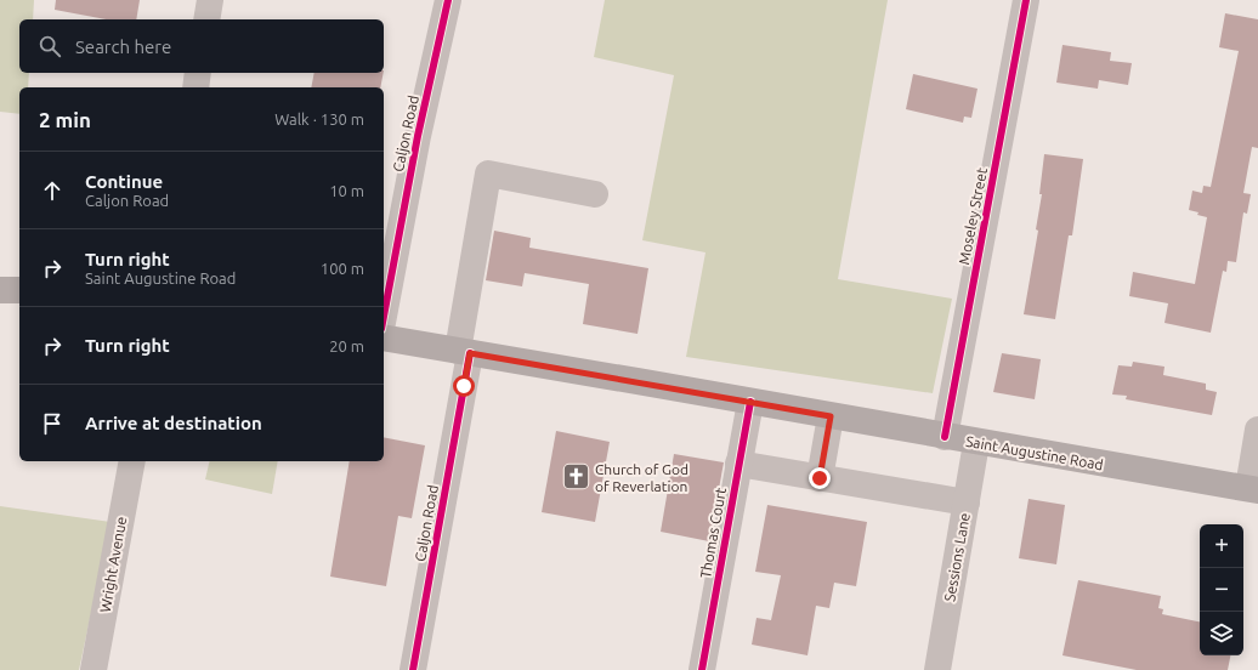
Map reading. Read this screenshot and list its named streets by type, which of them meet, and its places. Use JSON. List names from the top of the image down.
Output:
{
  "streets": {
    "main road": ["Saint Augustine Road"],
    "street": [
      "Caljon Road",
      "Moseley Street",
      "Thomas Court",
      "Sessions Lane",
      "Wright Avenue"
    ]
  },
  "crossings": [
    ["Caljon Road", "Saint Augustine Road"],
    ["Moseley Street", "Saint Augustine Road"],
    ["Saint Augustine Road", "Thomas Court"],
    ["Saint Augustine Road", "Sessions Lane"]
  ],
  "places": {
    "church": ["Church of God of Reverlation"]
  },
  "page": {
    "search": "Search here",
    "heading": ["2 min", "Walk · 130 m"],
    "list": [
      ["Continue", "Caljon Road", "10 m"],
      ["Turn right", "Saint Augustine Road", "100 m"],
      ["Turn right", "20 m"],
      "Arrive at destination"
    ],
    "map_buttons": ["+", "−"]
  }
}
